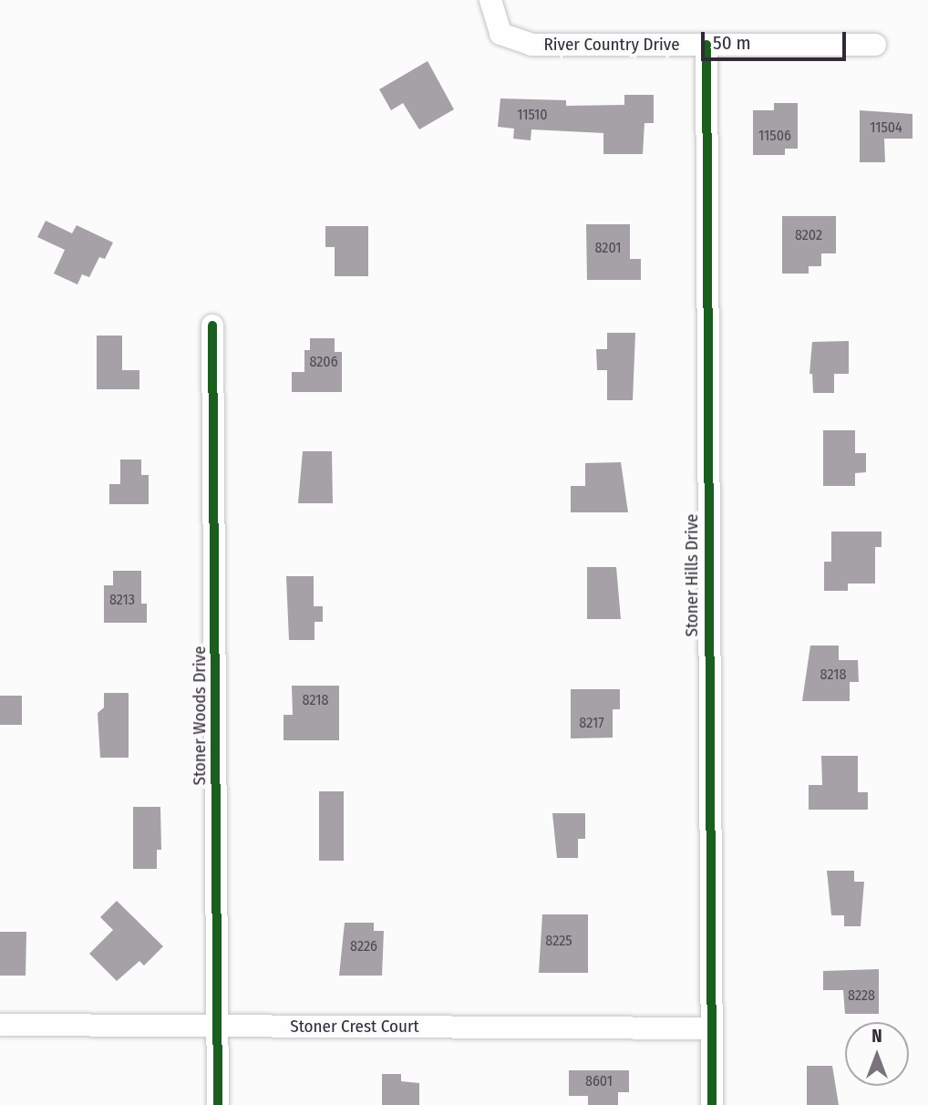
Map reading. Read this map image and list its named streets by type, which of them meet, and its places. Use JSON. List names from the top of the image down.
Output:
{
  "streets": {
    "street": [
      "River Country Drive",
      "Stoner Hills Drive",
      "Stoner Woods Drive",
      "Stoner Crest Court"
    ]
  },
  "crossings": [
    ["River Country Drive", "Stoner Hills Drive"],
    ["Stoner Hills Drive", "Stoner Crest Court"],
    ["Stoner Woods Drive", "Stoner Crest Court"]
  ],
  "house_numbers": [
    "11510",
    "11504",
    "11506",
    "8202",
    "8201",
    "8206",
    "8213",
    "8218",
    "8218",
    "8217",
    "8225",
    "8226",
    "8228",
    "8601"
  ],
  "scale_bar": "50 m",
  "north": "top"
}
